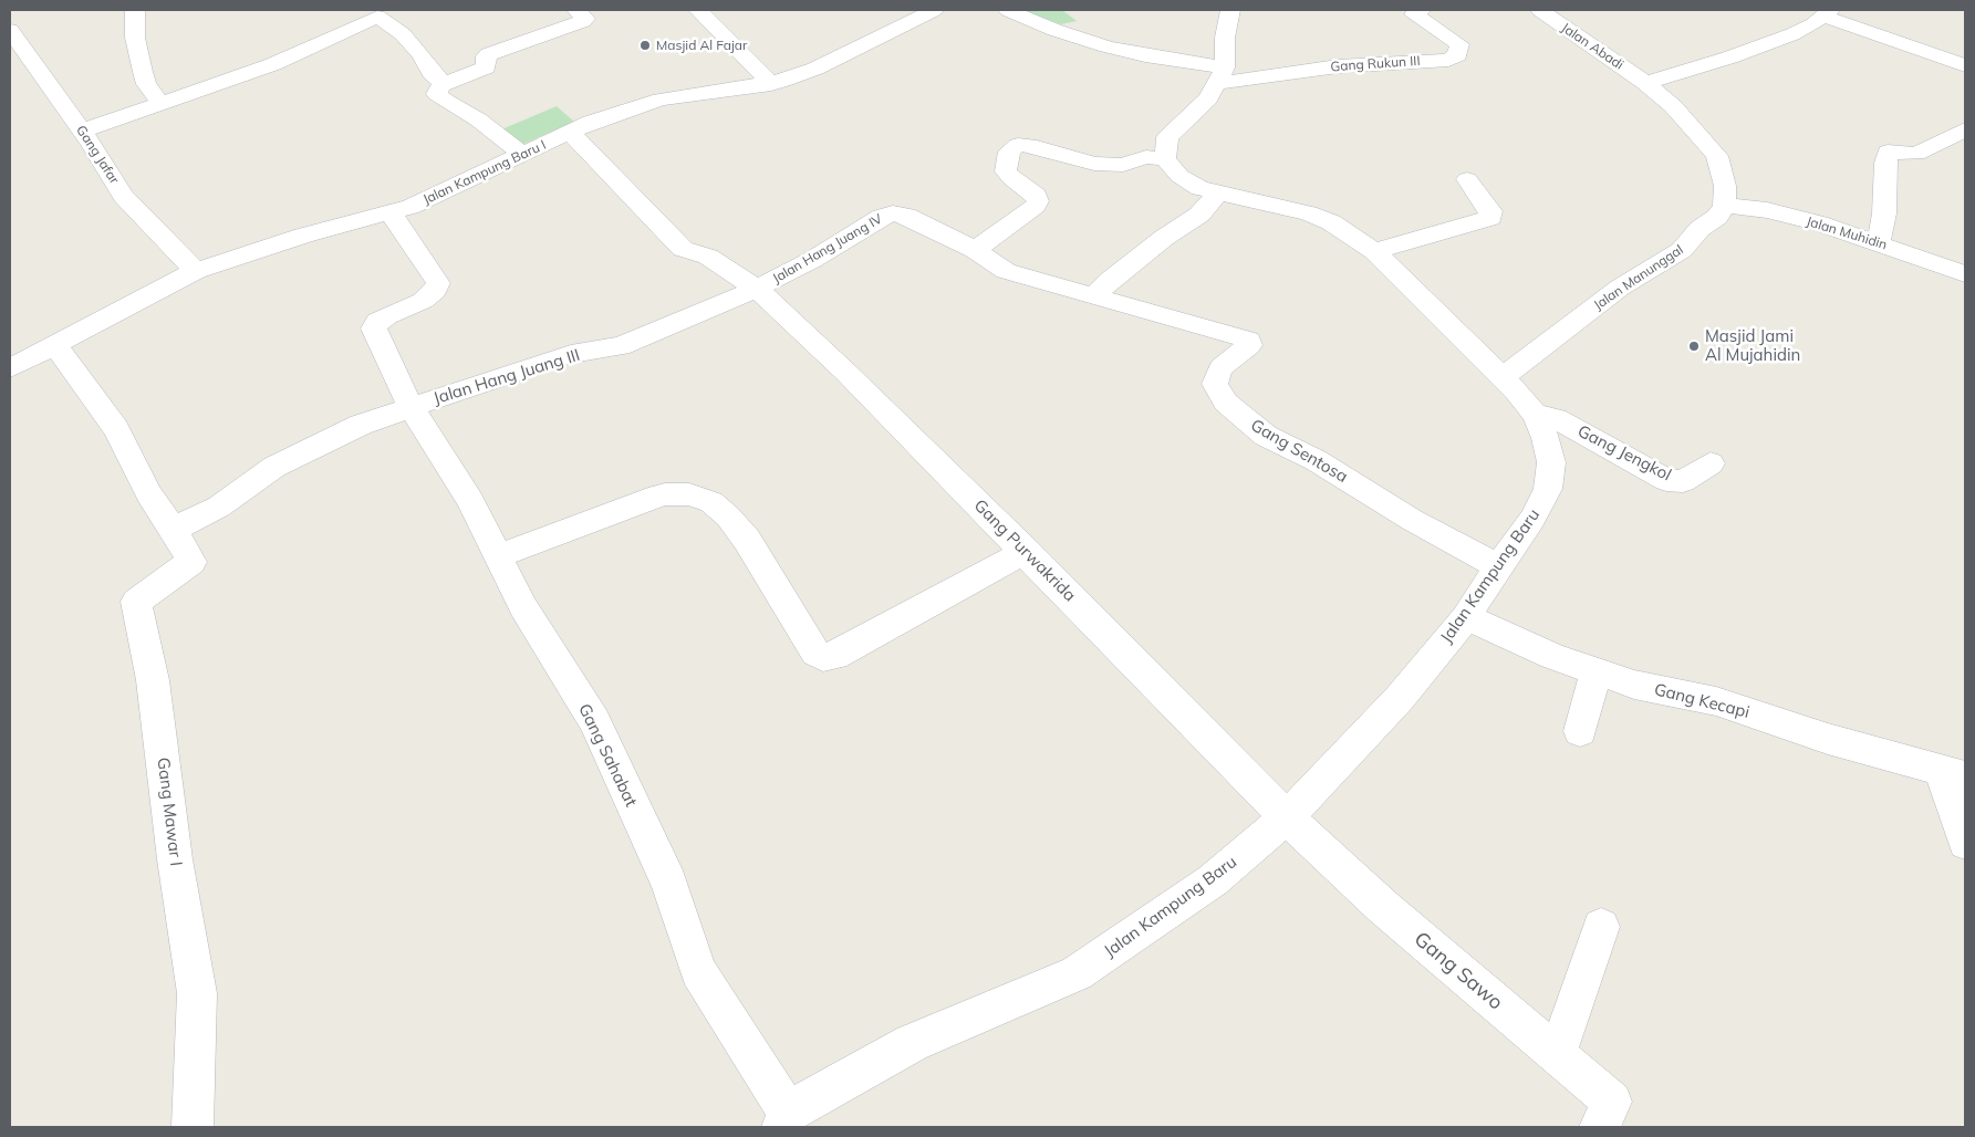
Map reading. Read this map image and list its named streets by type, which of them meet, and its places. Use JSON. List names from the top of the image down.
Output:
{
  "streets": {
    "street": [
      "Jalan Abadi",
      "Gang Rukun III",
      "Gang Jafar",
      "Jalan Kampung Baru I",
      "Jalan Muhidin",
      "Jalan Hang Juang IV",
      "Jalan Manunggal",
      "Jalan Hang Juang III",
      "Gang Sentosa",
      "Gang Jengkol",
      "Gang Purwakrida",
      "Jalan Kampung Baru",
      "Gang Kecapi",
      "Gang Sahabat",
      "Gang Mawar I",
      "Gang Sawo"
    ]
  },
  "crossings": [
    ["Gang Jafar", "Jalan Kampung Baru I"],
    ["Jalan Kampung Baru I", "Jalan Hang Juang IV"],
    ["Jalan Kampung Baru I", "Gang Sahabat"],
    ["Jalan Muhidin", "Jalan Manunggal"],
    ["Jalan Hang Juang IV", "Jalan Hang Juang III"],
    ["Jalan Hang Juang IV", "Gang Sentosa"],
    ["Jalan Hang Juang IV", "Gang Purwakrida"],
    ["Jalan Manunggal", "Jalan Kampung Baru"],
    ["Jalan Hang Juang III", "Gang Purwakrida"],
    ["Jalan Hang Juang III", "Gang Sahabat"],
    ["Jalan Hang Juang III", "Gang Mawar I"],
    ["Gang Sentosa", "Jalan Kampung Baru"],
    ["Gang Jengkol", "Jalan Kampung Baru"],
    ["Gang Purwakrida", "Jalan Kampung Baru"],
    ["Gang Purwakrida", "Gang Sawo"],
    ["Jalan Kampung Baru", "Gang Kecapi"],
    ["Jalan Kampung Baru", "Gang Sahabat"],
    ["Jalan Kampung Baru", "Gang Sawo"]
  ],
  "places": ["Masjid Al Fajar", "Masjid Jami Al Mujahidin"]
}
